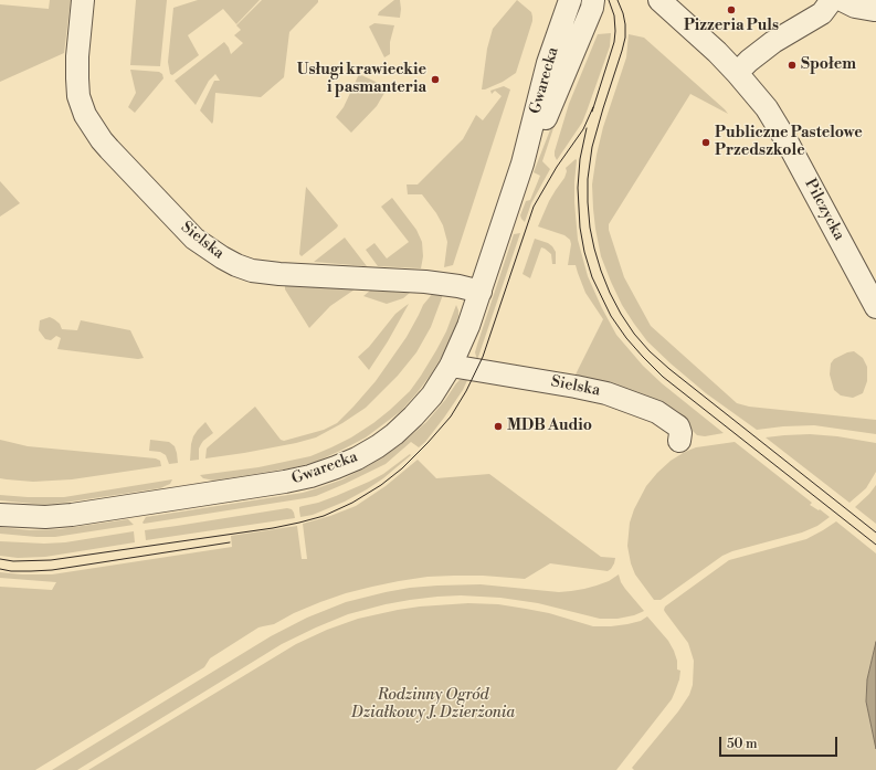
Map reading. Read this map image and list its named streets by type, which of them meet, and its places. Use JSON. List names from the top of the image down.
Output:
{
  "streets": {
    "street": ["Gwarecka", "Pilczycka", "Sielska"]
  },
  "crossings": [
    ["Gwarecka", "Sielska"]
  ],
  "parks": ["Rodzinny Ogród Działkowy J. Dzierżonia"],
  "places": [
    "Pizzeria Puls",
    "Społem",
    "Usługi krawieckie i pasmanteria",
    "Publiczne Pastelowe Przedszkole",
    "MDB Audio"
  ],
  "scale_bar": "50 m"
}
